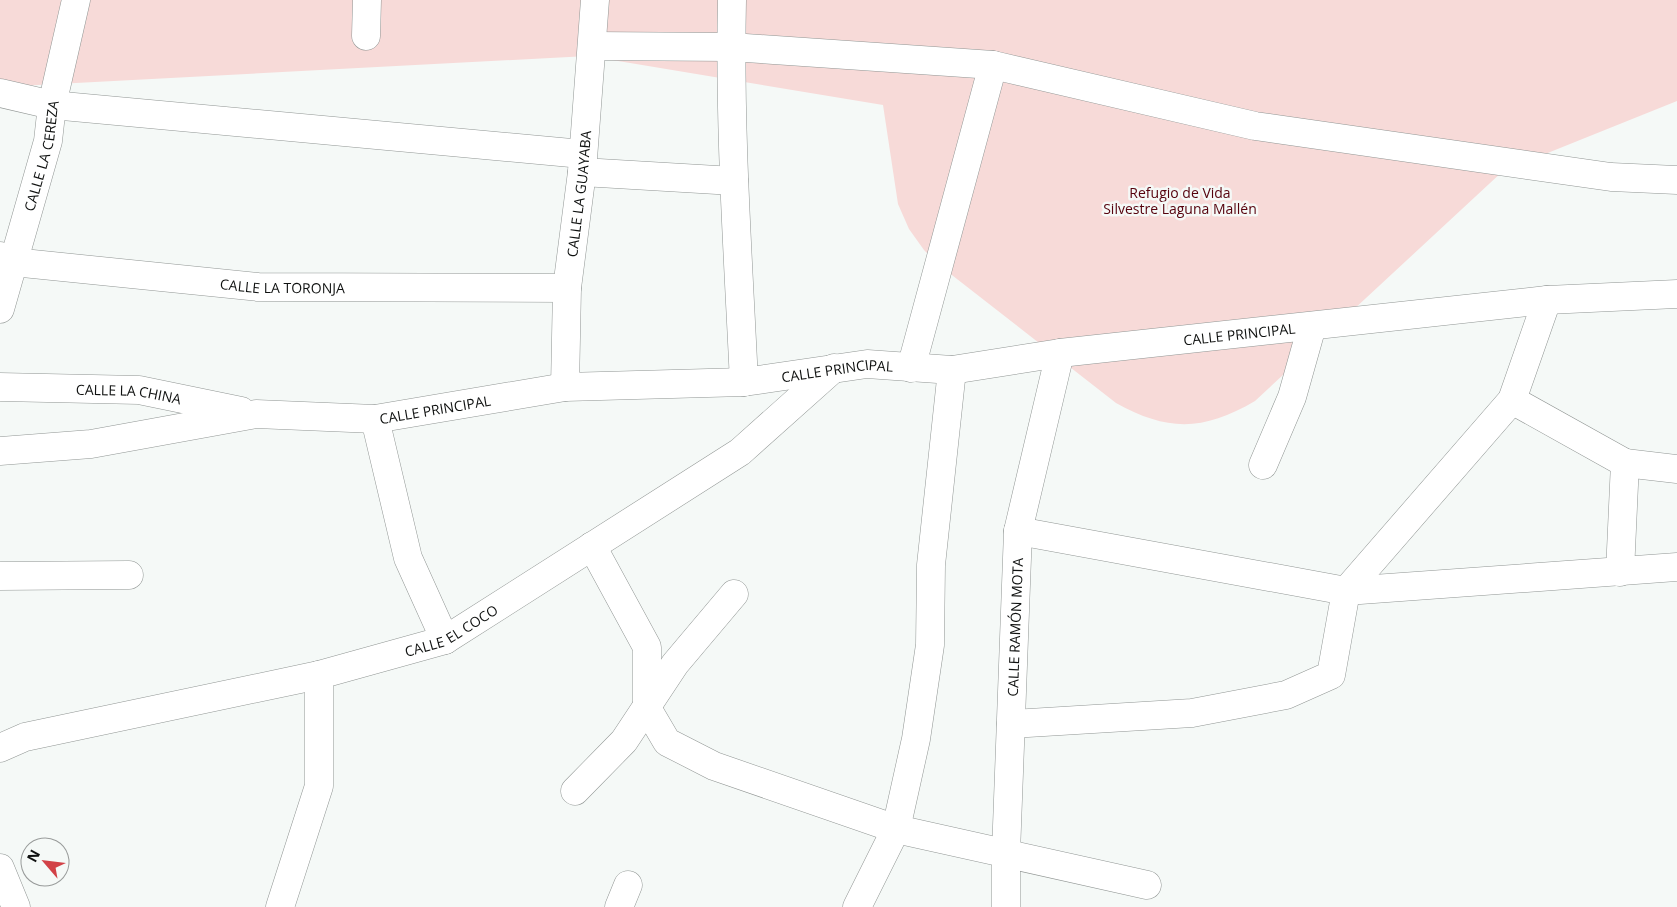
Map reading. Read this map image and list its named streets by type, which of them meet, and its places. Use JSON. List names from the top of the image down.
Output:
{
  "streets": {
    "street": [
      "CALLE LA CEREZA",
      "CALLE LA GUAYABA",
      "CALLE LA TORONJA",
      "CALLE PRINCIPAL",
      "CALLE LA CHINA",
      "CALLE EL COCO",
      "CALLE RAMÓN MOTA"
    ]
  },
  "crossings": [
    ["CALLE LA CEREZA", "CALLE LA TORONJA"],
    ["CALLE LA GUAYABA", "CALLE LA TORONJA"],
    ["CALLE LA GUAYABA", "CALLE PRINCIPAL"],
    ["CALLE PRINCIPAL", "CALLE LA CHINA"],
    ["CALLE PRINCIPAL", "CALLE EL COCO"],
    ["CALLE PRINCIPAL", "CALLE RAMÓN MOTA"]
  ],
  "parks": ["Refugio de Vida Silvestre Laguna Mallén"],
  "north": "top left"
}
